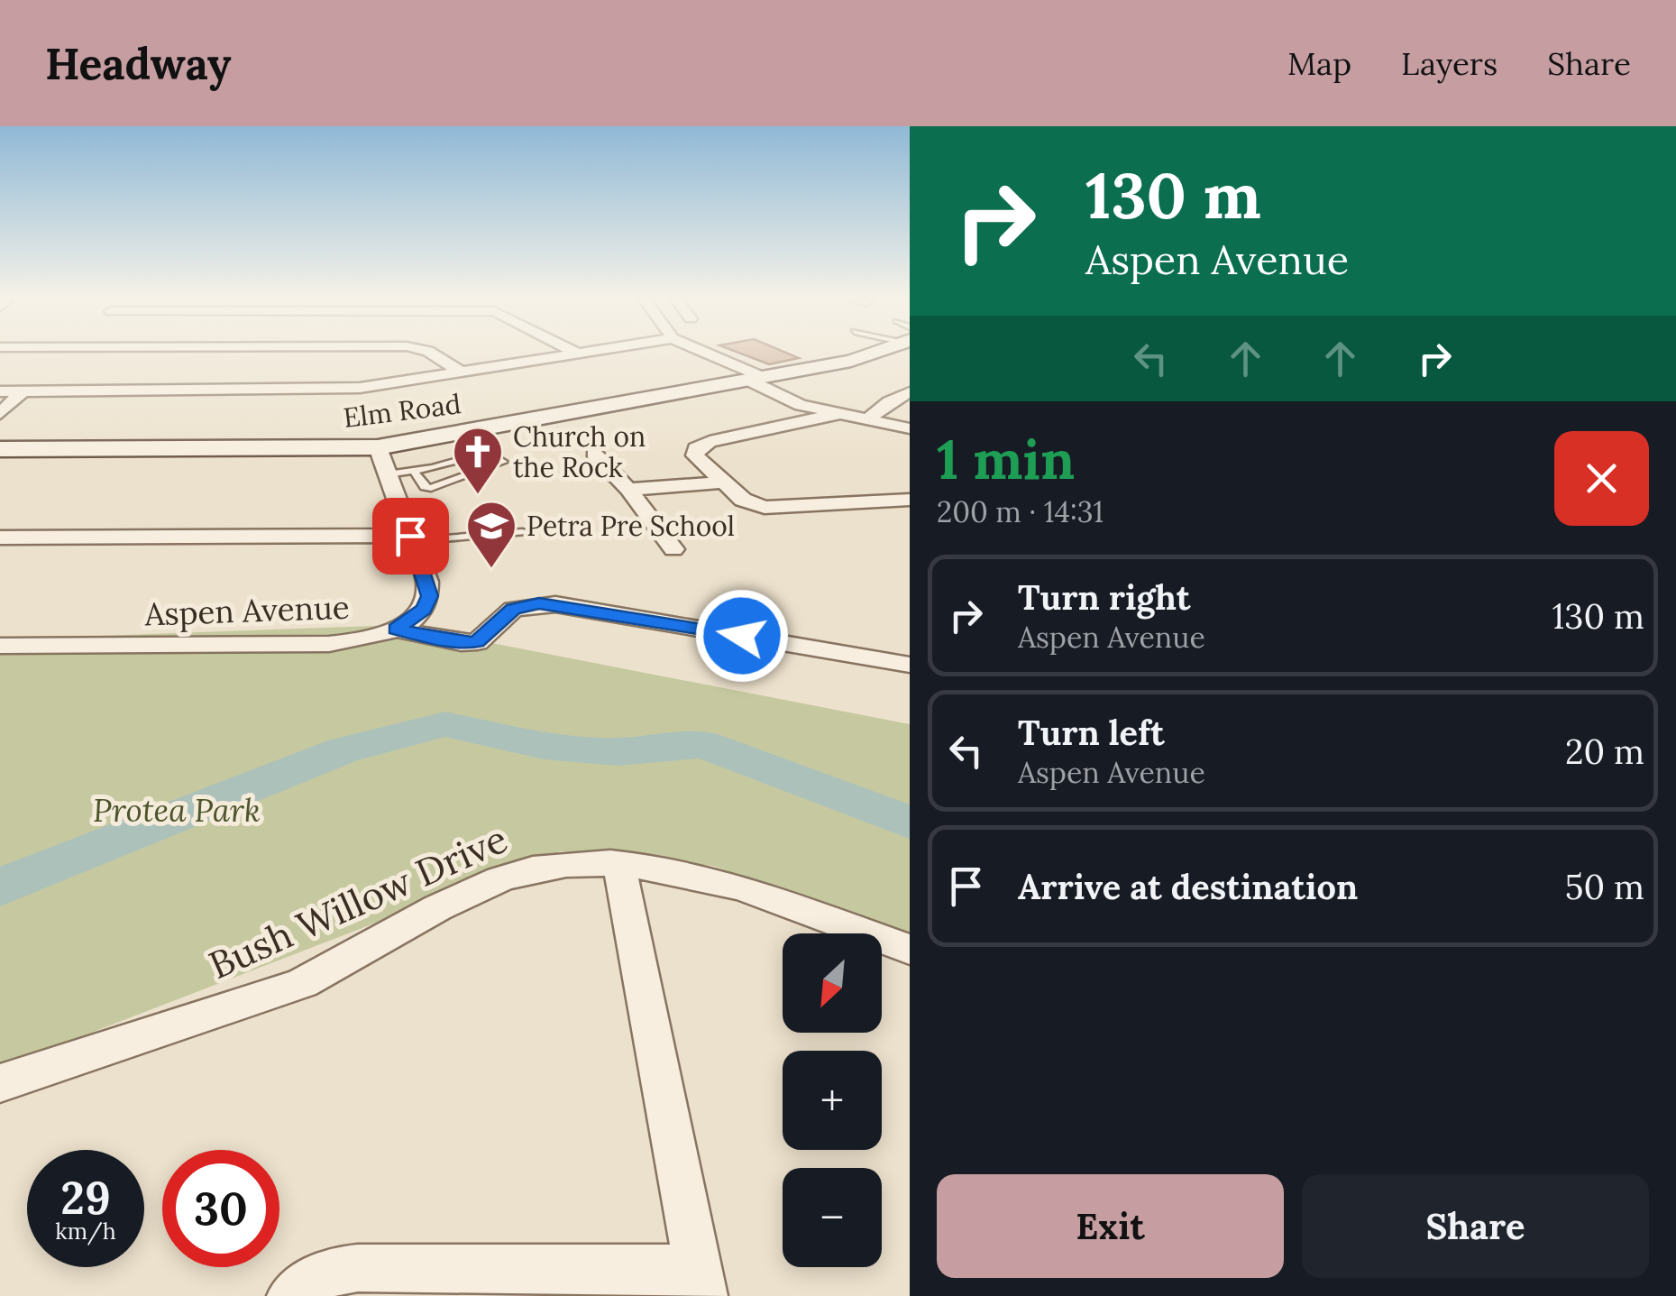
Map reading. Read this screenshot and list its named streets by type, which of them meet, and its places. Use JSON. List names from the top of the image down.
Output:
{
  "streets": {
    "street": ["Elm Road", "Aspen Avenue", "Bush Willow Drive"]
  },
  "crossings": [
    ["Elm Road", "Aspen Avenue"]
  ],
  "parks": ["Protea Park"],
  "places": {
    "church": ["Church on the Rock"],
    "school or university": ["Petra Pre School"]
  },
  "north": "bottom left",
  "page": {
    "header": "Headway",
    "nav": ["Map", "Layers", "Share"],
    "turn": ["130 m", "Aspen Avenue"],
    "heading": ["1 min", "200 m · 14:31"],
    "list": [
      {
        "name": "Turn right",
        "note": "Aspen Avenue",
        "value": "130 m"
      },
      {
        "name": "Turn left",
        "note": "Aspen Avenue",
        "value": "20 m"
      },
      {
        "name": "Arrive at destination",
        "value": "50 m"
      }
    ],
    "map_buttons": ["+", "−"],
    "speed": "29 km/h",
    "limit": "30",
    "buttons": ["Exit", "Share"]
  }
}
